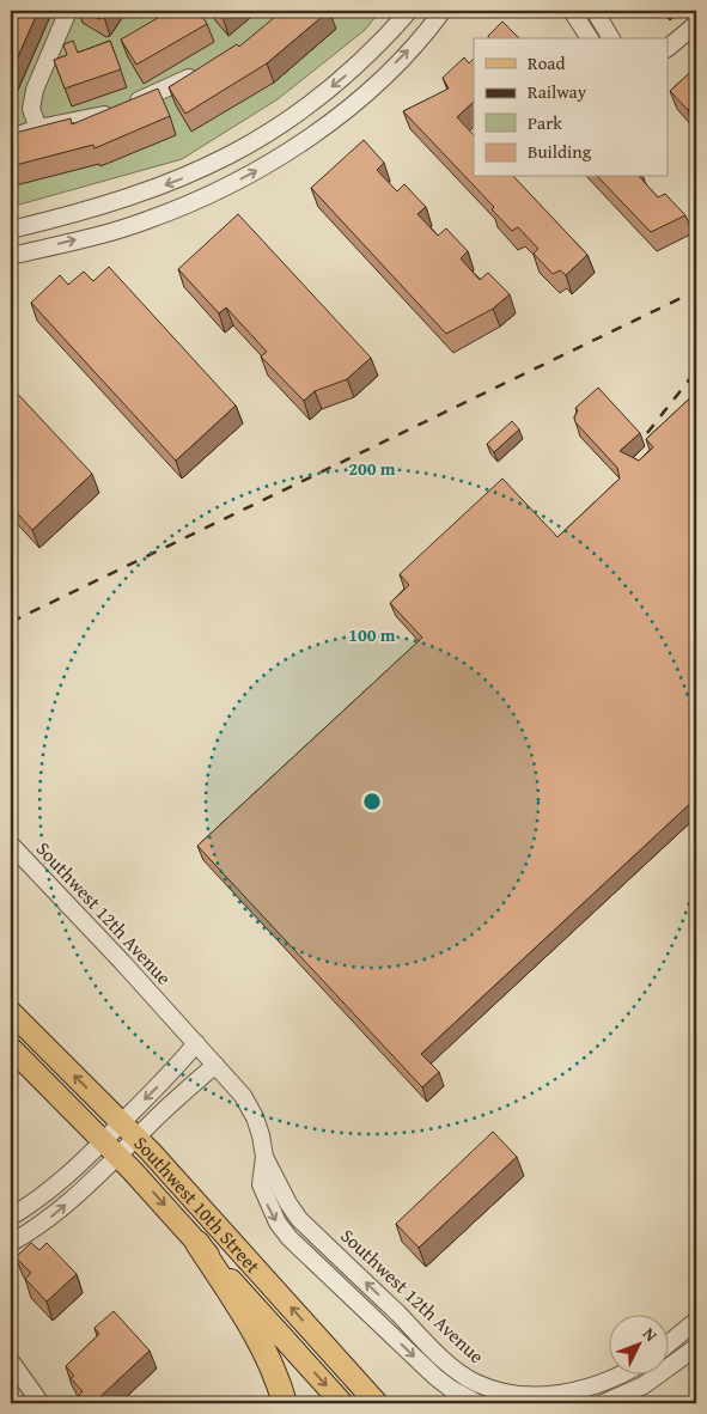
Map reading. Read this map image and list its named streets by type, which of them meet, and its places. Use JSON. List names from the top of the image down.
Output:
{
  "streets": {
    "main road": ["Southwest 10th Street"],
    "street": ["Southwest 12th Avenue"]
  },
  "legend": [
    "Road",
    "Railway",
    "Park",
    "Building"
  ],
  "north": "top right",
  "rings": ["200 m", "100 m"]
}
